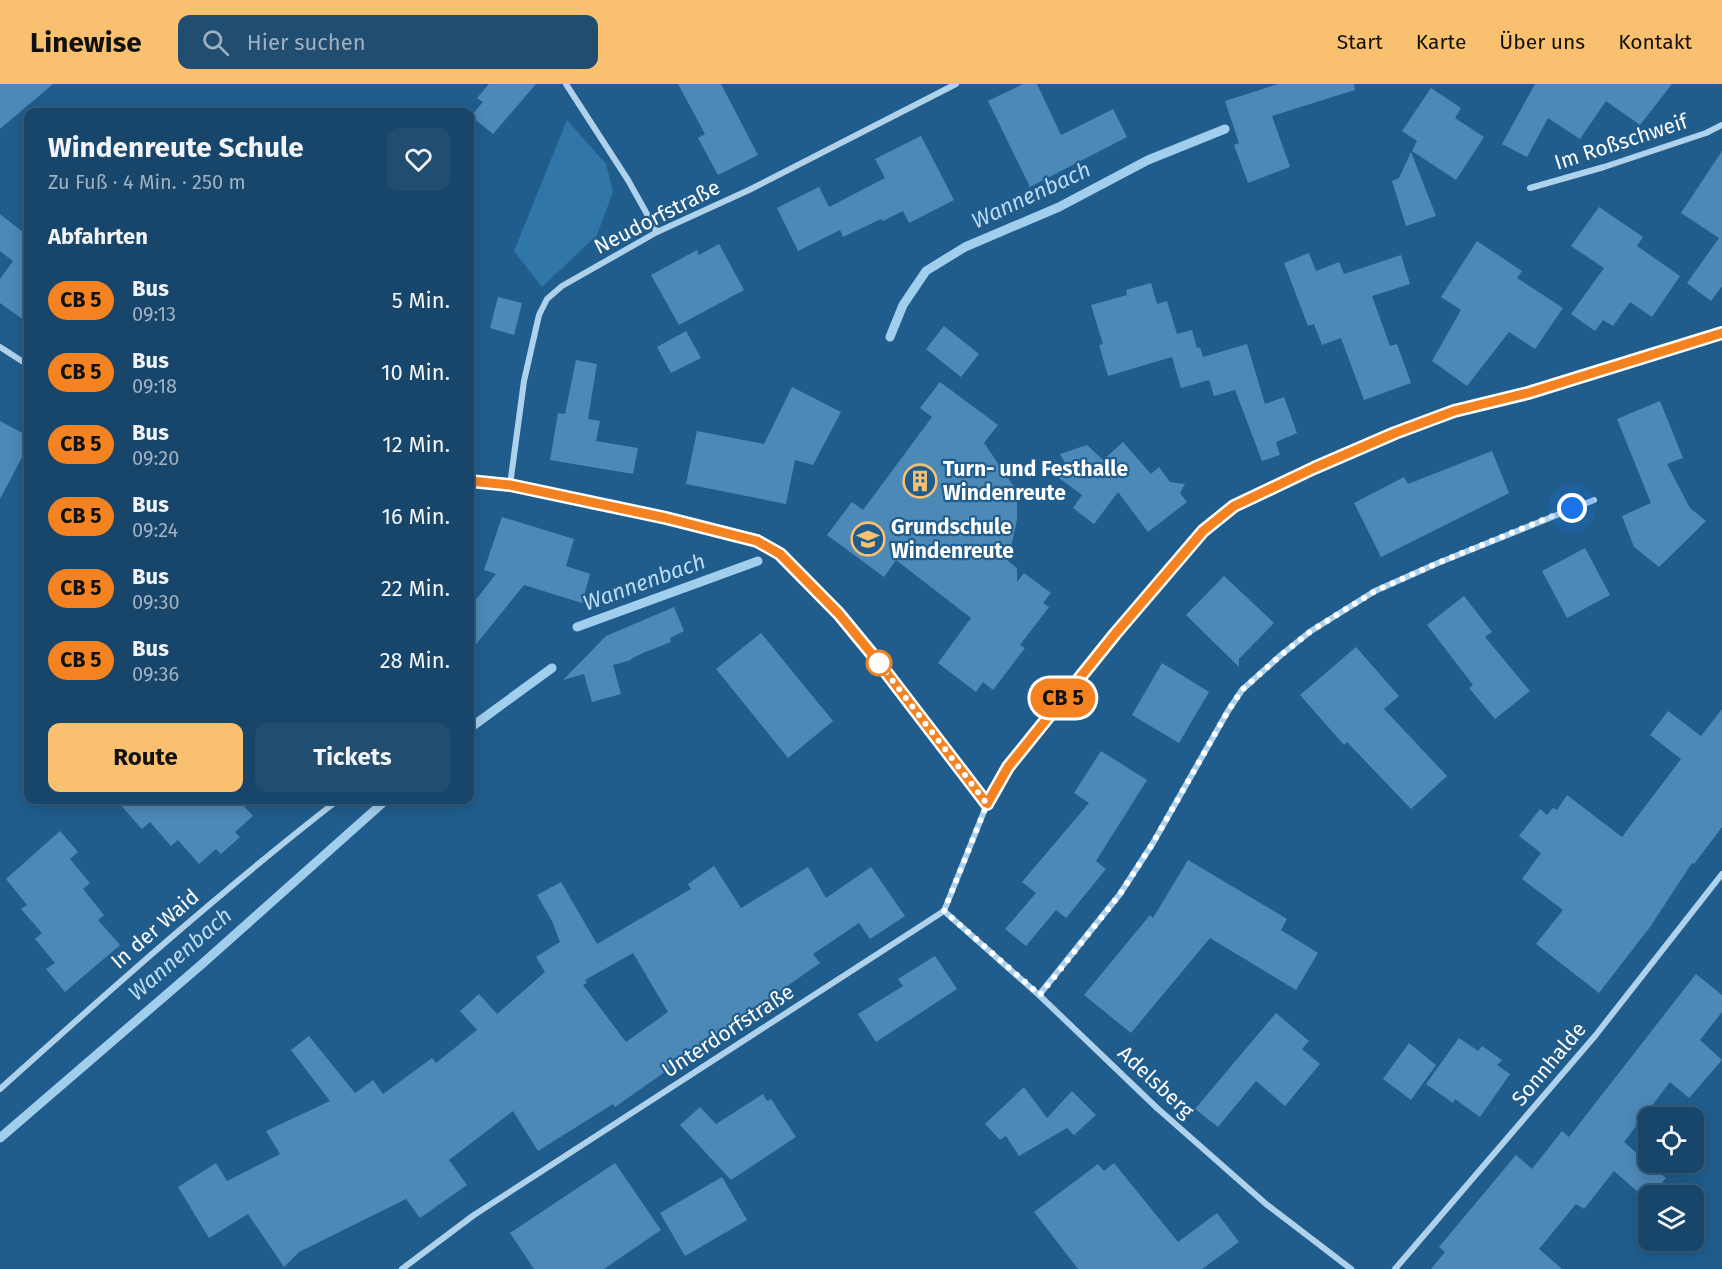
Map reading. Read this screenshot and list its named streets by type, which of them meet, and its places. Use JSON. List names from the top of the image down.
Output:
{
  "streets": {
    "street": [
      "Im Roßschweif",
      "Neudorfstraße",
      "In der Waid",
      "Unterdorfstraße",
      "Sonnhalde",
      "Adelsberg"
    ]
  },
  "crossings": [
    ["Unterdorfstraße", "Adelsberg"]
  ],
  "water": ["Wannenbach"],
  "places": {
    "building": ["Turn- und Festhalle Windenreute"],
    "school or university": ["Grundschule Windenreute"]
  },
  "page": {
    "header": "Linewise",
    "search": "Hier suchen",
    "nav": [
      "Start",
      "Karte",
      "Über uns",
      "Kontakt"
    ],
    "on_map": "CB 5",
    "heading": [
      ["Windenreute Schule", "Zu Fuß · 4 Min. · 250 m"],
      "Abfahrten"
    ],
    "list": [
      {
        "mark": "CB 5",
        "name": "Bus",
        "note": "09:13",
        "value": "5 Min."
      },
      {
        "mark": "CB 5",
        "name": "Bus",
        "note": "09:18",
        "value": "10 Min."
      },
      {
        "mark": "CB 5",
        "name": "Bus",
        "note": "09:20",
        "value": "12 Min."
      },
      {
        "mark": "CB 5",
        "name": "Bus",
        "note": "09:24",
        "value": "16 Min."
      },
      {
        "mark": "CB 5",
        "name": "Bus",
        "note": "09:30",
        "value": "22 Min."
      },
      {
        "mark": "CB 5",
        "name": "Bus",
        "note": "09:36",
        "value": "28 Min."
      }
    ],
    "buttons": ["Route", "Tickets"]
  }
}
